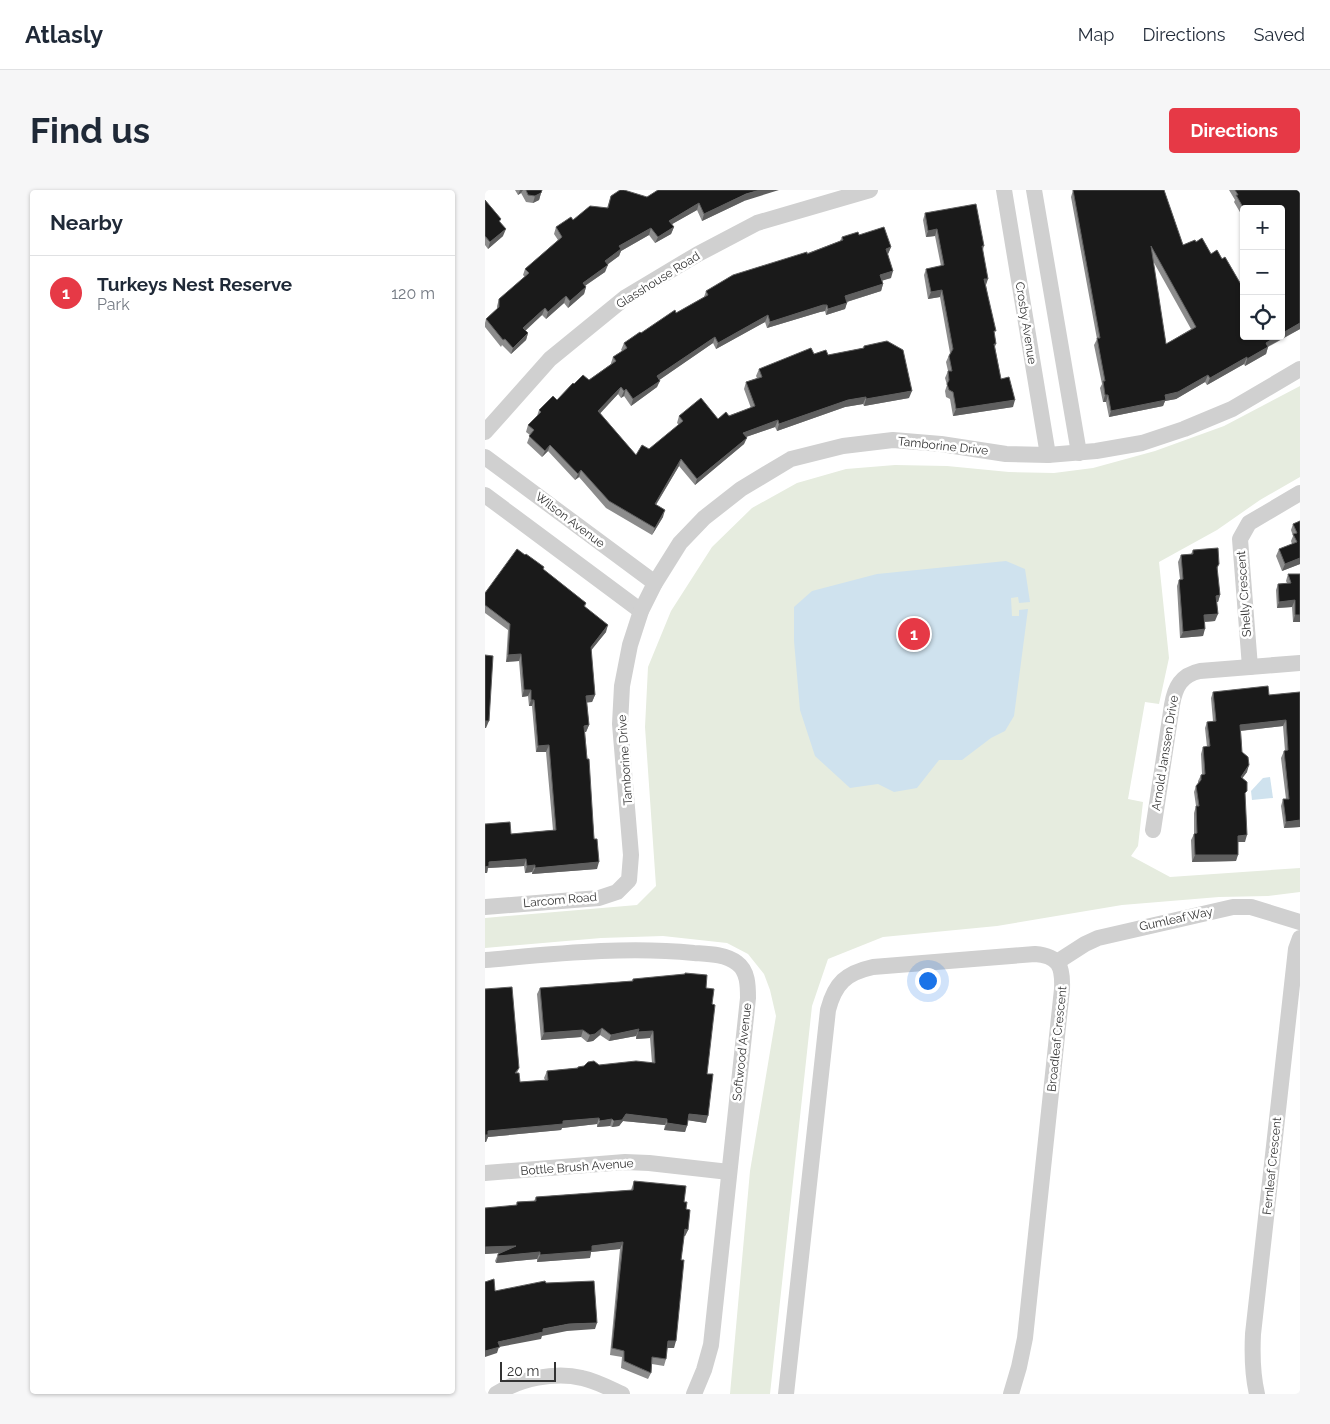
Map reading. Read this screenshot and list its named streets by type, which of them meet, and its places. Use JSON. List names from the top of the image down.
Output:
{
  "streets": {
    "street": [
      "Glasshouse Road",
      "Crosby Avenue",
      "Tamborine Drive",
      "Wilson Avenue",
      "Shelly Crescent",
      "Arnold Janssen Drive",
      "Larcom Road",
      "Gumleaf Way",
      "Broadleaf Crescent",
      "Softwood Avenue",
      "Fernleaf Crescent",
      "Bottle Brush Avenue"
    ]
  },
  "crossings": [
    ["Crosby Avenue", "Tamborine Drive"],
    ["Tamborine Drive", "Wilson Avenue"],
    ["Tamborine Drive", "Larcom Road"],
    ["Shelly Crescent", "Arnold Janssen Drive"],
    ["Gumleaf Way", "Broadleaf Crescent"],
    ["Softwood Avenue", "Bottle Brush Avenue"]
  ],
  "scale_bar": "20 m",
  "page": {
    "header": "Atlasly",
    "nav": ["Map", "Directions", "Saved"],
    "buttons": "Directions",
    "title": "Find us",
    "heading": "Nearby",
    "map_buttons": ["+", "−"],
    "list": [
      {
        "mark": "1",
        "name": "Turkeys Nest Reserve",
        "note": "Park",
        "value": "120 m"
      }
    ],
    "pins": "1",
    "scale": "20 m"
  }
}
